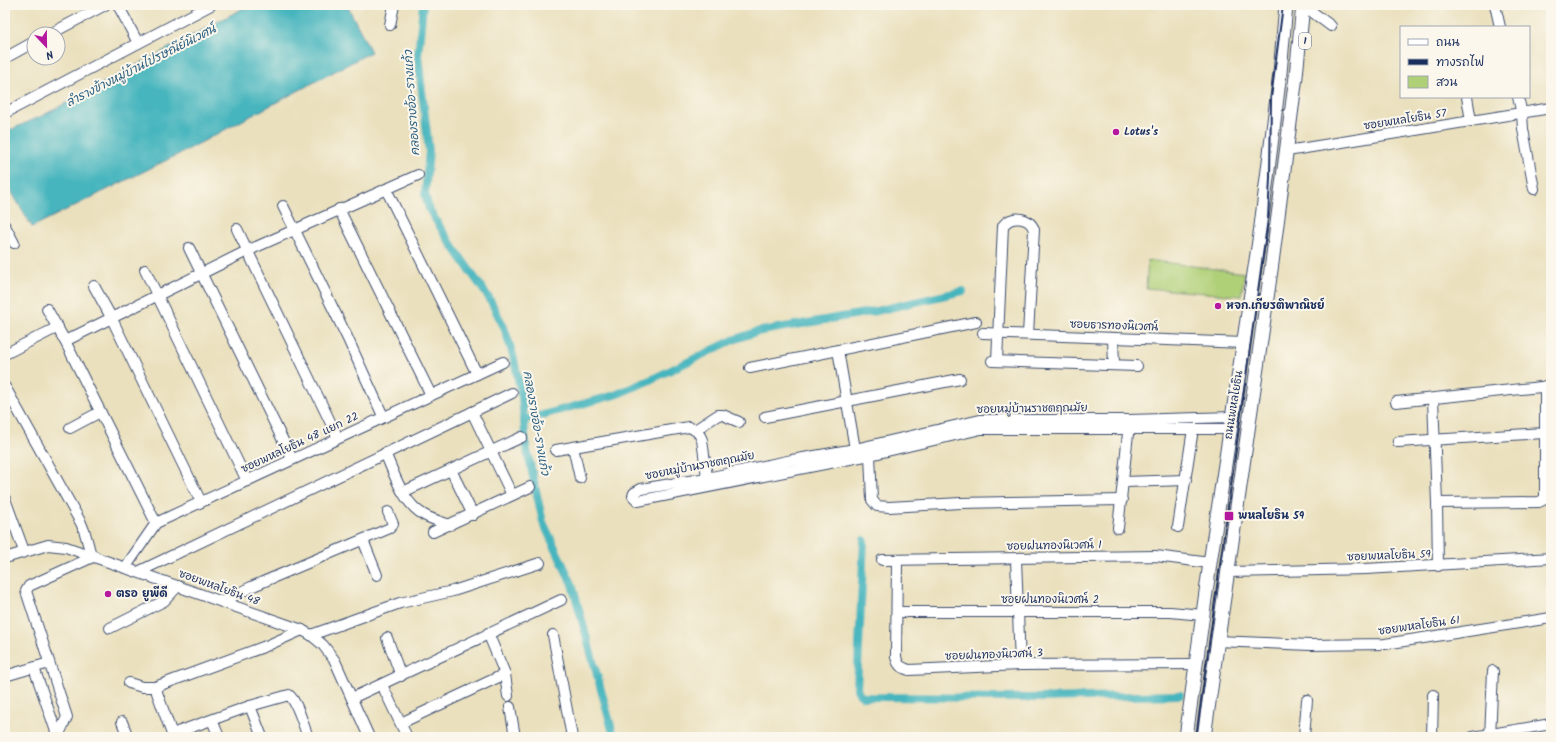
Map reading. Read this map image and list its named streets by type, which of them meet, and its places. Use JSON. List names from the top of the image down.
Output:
{
  "streets": {
    "main road": ["1", "ถนนพหลโยธิน"],
    "street": [
      "ซอยพหลโยธิน 57",
      "ซอยธารทองนิเวศน์",
      "ซอยหมู่บ้านราชตฤณมัย",
      "ซอยพหลโยธิน 48 แยก 22",
      "ซอยฝนทองนิเวศน์ 1",
      "ซอยพหลโยธิน 59",
      "ซอยพหลโยธิน 48",
      "ซอยฝนทองนิเวศน์ 2",
      "ซอยพหลโยธิน 61",
      "ซอยฝนทองนิเวศน์ 3"
    ]
  },
  "crossings": [
    ["ซอยพหลโยธิน 57", "ถนนพหลโยธิน"],
    ["ซอยธารทองนิเวศน์", "ถนนพหลโยธิน"],
    ["ถนนพหลโยธิน", "ซอยหมู่บ้านราชตฤณมัย"],
    ["ถนนพหลโยธิน", "ซอยฝนทองนิเวศน์ 1"],
    ["ถนนพหลโยธิน", "ซอยพหลโยธิน 59"],
    ["ถนนพหลโยธิน", "ซอยฝนทองนิเวศน์ 2"],
    ["ถนนพหลโยธิน", "ซอยพหลโยธิน 61"],
    ["ถนนพหลโยธิน", "ซอยฝนทองนิเวศน์ 3"],
    ["ซอยฝนทองนิเวศน์ 1", "ซอยฝนทองนิเวศน์ 3"],
    ["ซอยฝนทองนิเวศน์ 2", "ซอยฝนทองนิเวศน์ 3"]
  ],
  "water": ["ลำรางข้างหมู่บ้านไปรษณีย์นิเวศน์", "คลองรางอ้อ-รางแก้ว"],
  "places": {
    "other": ["Lotus's", "หจก.เกียรติพาณิชย์", "ตรอ ยูพีดี"],
    "transit": ["พหลโยธิน 59"]
  },
  "legend": ["ถนน", "ทางรถไฟ", "สวน"],
  "north": "bottom"
}
